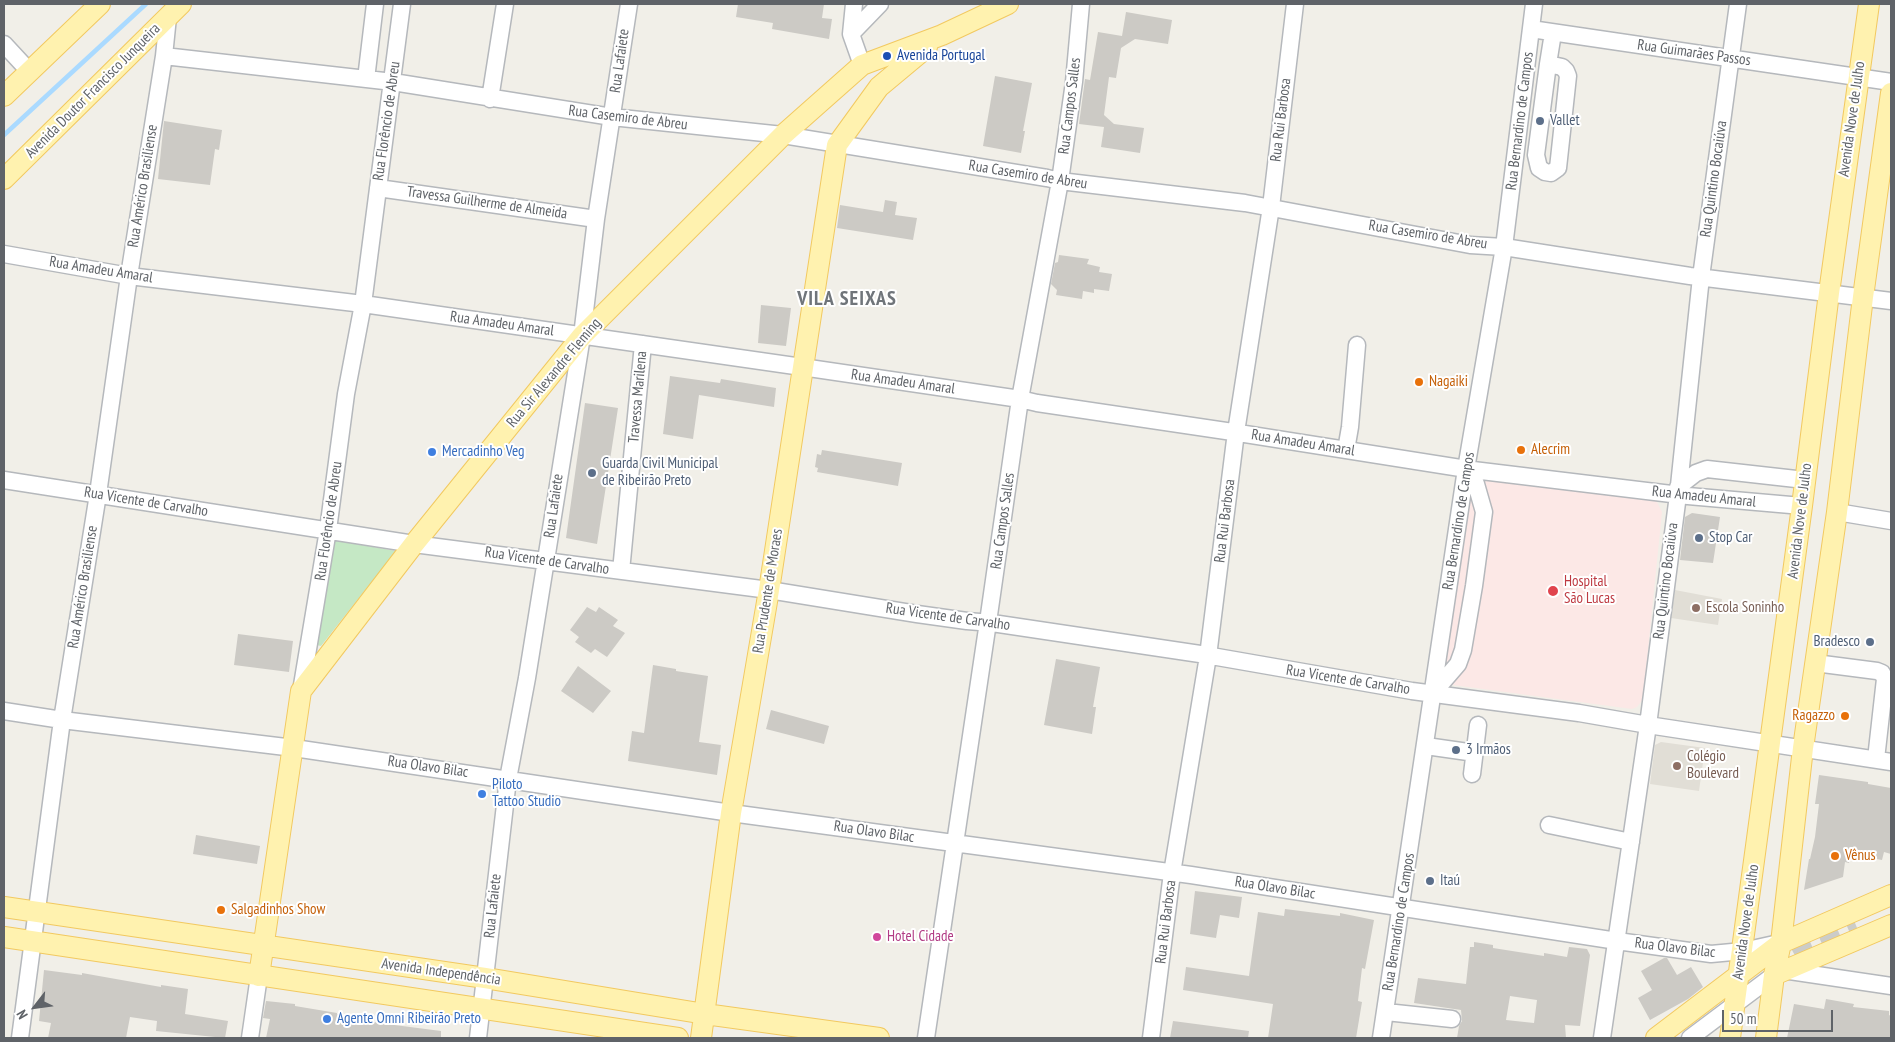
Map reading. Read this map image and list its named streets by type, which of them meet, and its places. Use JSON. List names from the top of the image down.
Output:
{
  "streets": {
    "main road": [
      "Avenida Doutor Francisco Junqueira",
      "Avenida Nove de Julho",
      "Rua Florêncio de Abreu",
      "Rua Sir Alexandre Fleming",
      "Rua Prudente de Moraes",
      "Avenida Independência"
    ],
    "street": [
      "Rua Guimarães Passos",
      "Rua Lafaiete",
      "Rua Campos Salles",
      "Rua Casemiro de Abreu",
      "Rua Rui Barbosa",
      "Rua Bernardino de Campos",
      "Rua Quintino Bocaiúva",
      "Rua Américo Brasiliense",
      "Travessa Guilherme de Almeida",
      "Rua Amadeu Amaral",
      "Travessa Marilena",
      "Rua Vicente de Carvalho",
      "Rua Olavo Bilac"
    ]
  },
  "crossings": [
    ["Rua Guimarães Passos", "Avenida Nove de Julho"],
    ["Rua Guimarães Passos", "Rua Bernardino de Campos"],
    ["Rua Guimarães Passos", "Rua Quintino Bocaiúva"],
    ["Rua Lafaiete", "Rua Casemiro de Abreu"],
    ["Rua Lafaiete", "Travessa Guilherme de Almeida"],
    ["Rua Lafaiete", "Rua Amadeu Amaral"],
    ["Rua Lafaiete", "Rua Sir Alexandre Fleming"],
    ["Rua Lafaiete", "Rua Vicente de Carvalho"],
    ["Rua Lafaiete", "Rua Olavo Bilac"],
    ["Rua Lafaiete", "Avenida Independência"],
    ["Avenida Doutor Francisco Junqueira", "Rua Américo Brasiliense"],
    ["Rua Campos Salles", "Rua Casemiro de Abreu"],
    ["Rua Campos Salles", "Rua Amadeu Amaral"],
    ["Rua Campos Salles", "Rua Vicente de Carvalho"],
    ["Rua Campos Salles", "Rua Olavo Bilac"],
    ["Rua Casemiro de Abreu", "Avenida Nove de Julho"],
    ["Rua Casemiro de Abreu", "Rua Rui Barbosa"],
    ["Rua Casemiro de Abreu", "Rua Florêncio de Abreu"],
    ["Rua Casemiro de Abreu", "Rua Bernardino de Campos"],
    ["Rua Casemiro de Abreu", "Rua Quintino Bocaiúva"],
    ["Rua Casemiro de Abreu", "Rua Américo Brasiliense"],
    ["Rua Casemiro de Abreu", "Rua Sir Alexandre Fleming"],
    ["Rua Casemiro de Abreu", "Rua Prudente de Moraes"],
    ["Avenida Nove de Julho", "Rua Amadeu Amaral"],
    ["Avenida Nove de Julho", "Rua Vicente de Carvalho"],
    ["Avenida Nove de Julho", "Rua Olavo Bilac"],
    ["Rua Rui Barbosa", "Rua Amadeu Amaral"],
    ["Rua Rui Barbosa", "Rua Vicente de Carvalho"],
    ["Rua Rui Barbosa", "Rua Olavo Bilac"],
    ["Rua Florêncio de Abreu", "Travessa Guilherme de Almeida"],
    ["Rua Florêncio de Abreu", "Rua Amadeu Amaral"],
    ["Rua Florêncio de Abreu", "Rua Sir Alexandre Fleming"],
    ["Rua Florêncio de Abreu", "Rua Vicente de Carvalho"],
    ["Rua Florêncio de Abreu", "Rua Olavo Bilac"],
    ["Rua Florêncio de Abreu", "Avenida Independência"],
    ["Rua Bernardino de Campos", "Rua Amadeu Amaral"],
    ["Rua Bernardino de Campos", "Rua Vicente de Carvalho"],
    ["Rua Bernardino de Campos", "Rua Olavo Bilac"],
    ["Rua Quintino Bocaiúva", "Rua Amadeu Amaral"],
    ["Rua Quintino Bocaiúva", "Rua Vicente de Carvalho"],
    ["Rua Quintino Bocaiúva", "Rua Olavo Bilac"],
    ["Rua Américo Brasiliense", "Rua Amadeu Amaral"],
    ["Rua Américo Brasiliense", "Rua Vicente de Carvalho"],
    ["Rua Américo Brasiliense", "Rua Olavo Bilac"],
    ["Rua Américo Brasiliense", "Avenida Independência"],
    ["Rua Amadeu Amaral", "Rua Sir Alexandre Fleming"],
    ["Rua Amadeu Amaral", "Travessa Marilena"],
    ["Rua Amadeu Amaral", "Rua Prudente de Moraes"],
    ["Rua Sir Alexandre Fleming", "Rua Vicente de Carvalho"],
    ["Travessa Marilena", "Rua Vicente de Carvalho"],
    ["Rua Vicente de Carvalho", "Rua Prudente de Moraes"],
    ["Rua Prudente de Moraes", "Rua Olavo Bilac"],
    ["Rua Prudente de Moraes", "Avenida Independência"]
  ],
  "districts": ["VILA SEIXAS"],
  "places": [
    "Avenida Portugal",
    "Vallet",
    "Nagaiki",
    "Alecrim",
    "Mercadinho Veg",
    "Guarda Civil Municipal de Ribeirão Preto",
    "Stop Car",
    "Hospital São Lucas",
    "Escola Soninho",
    "Bradesco",
    "Ragazzo",
    "3 Irmãos",
    "Colégio Boulevard",
    "Piloto Tattoo Studio",
    "Vênus",
    "Itaú",
    "Salgadinhos Show",
    "Hotel Cidade",
    "Agente Omni Ribeirão Preto"
  ],
  "scale_bar": "50 m",
  "north": "bottom left"
}
